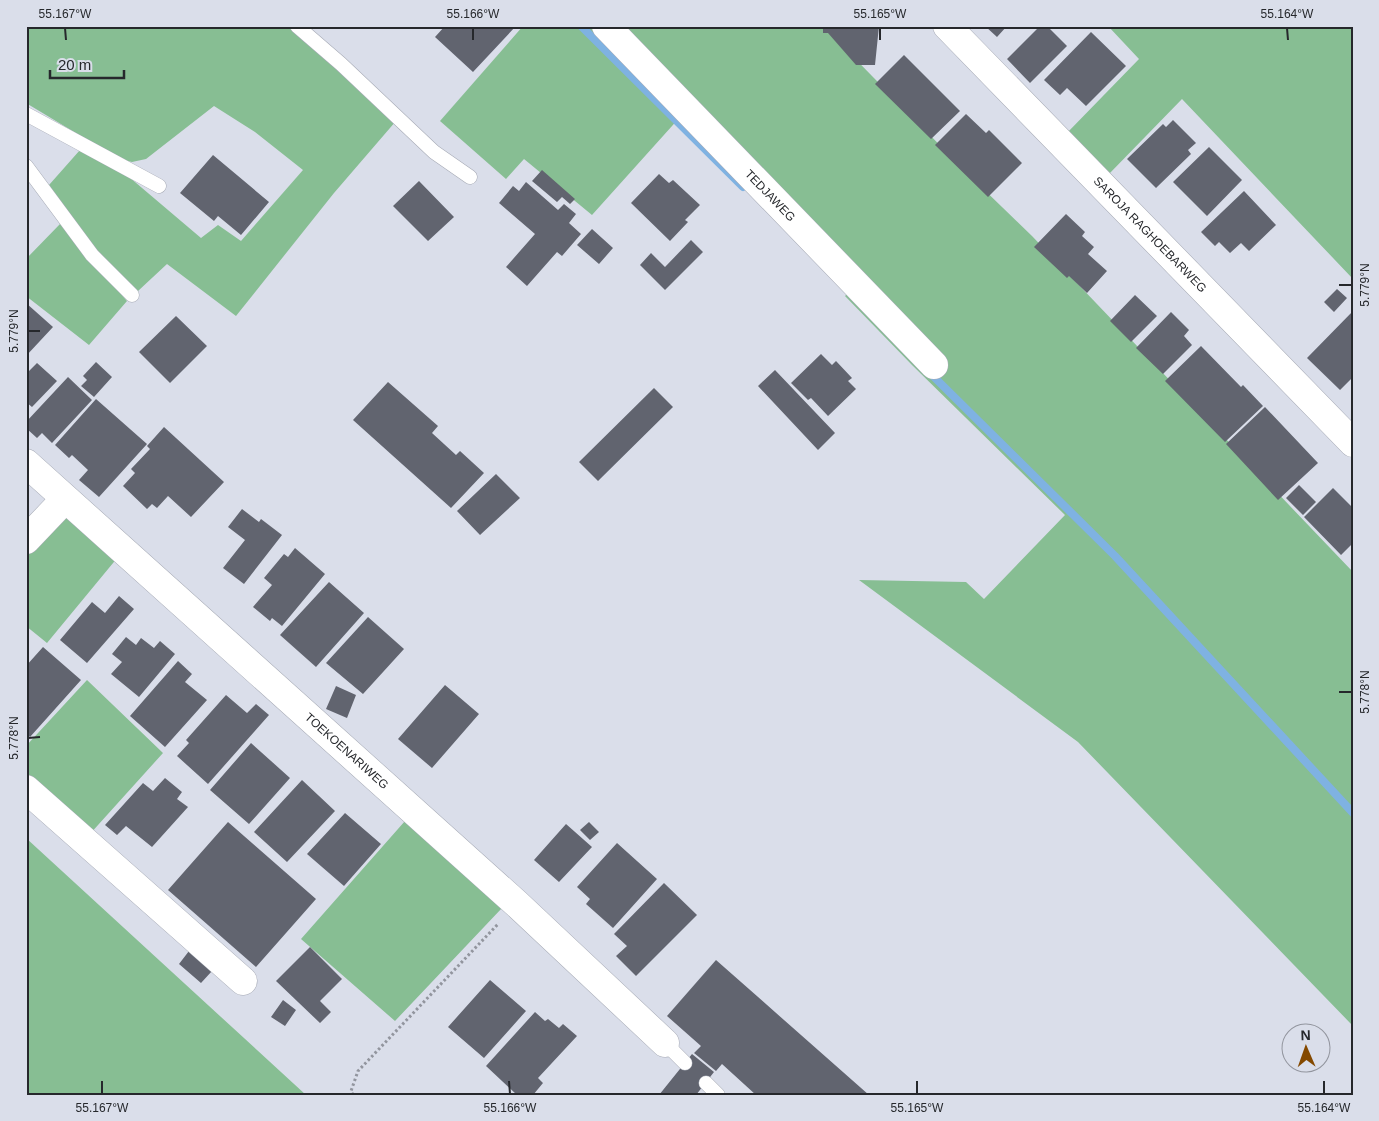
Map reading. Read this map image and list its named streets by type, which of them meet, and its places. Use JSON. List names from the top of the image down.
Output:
{
  "streets": {
    "street": ["TEDJAWEG", "SAROJA RAGHOEBARWEG", "TOEKOENARIWEG"]
  },
  "scale_bar": "20 m",
  "north": "top",
  "coordinates": [
    "55.167°W",
    "55.166°W",
    "55.165°W",
    "55.164°W",
    "5.779°N",
    "5.778°N"
  ]
}
